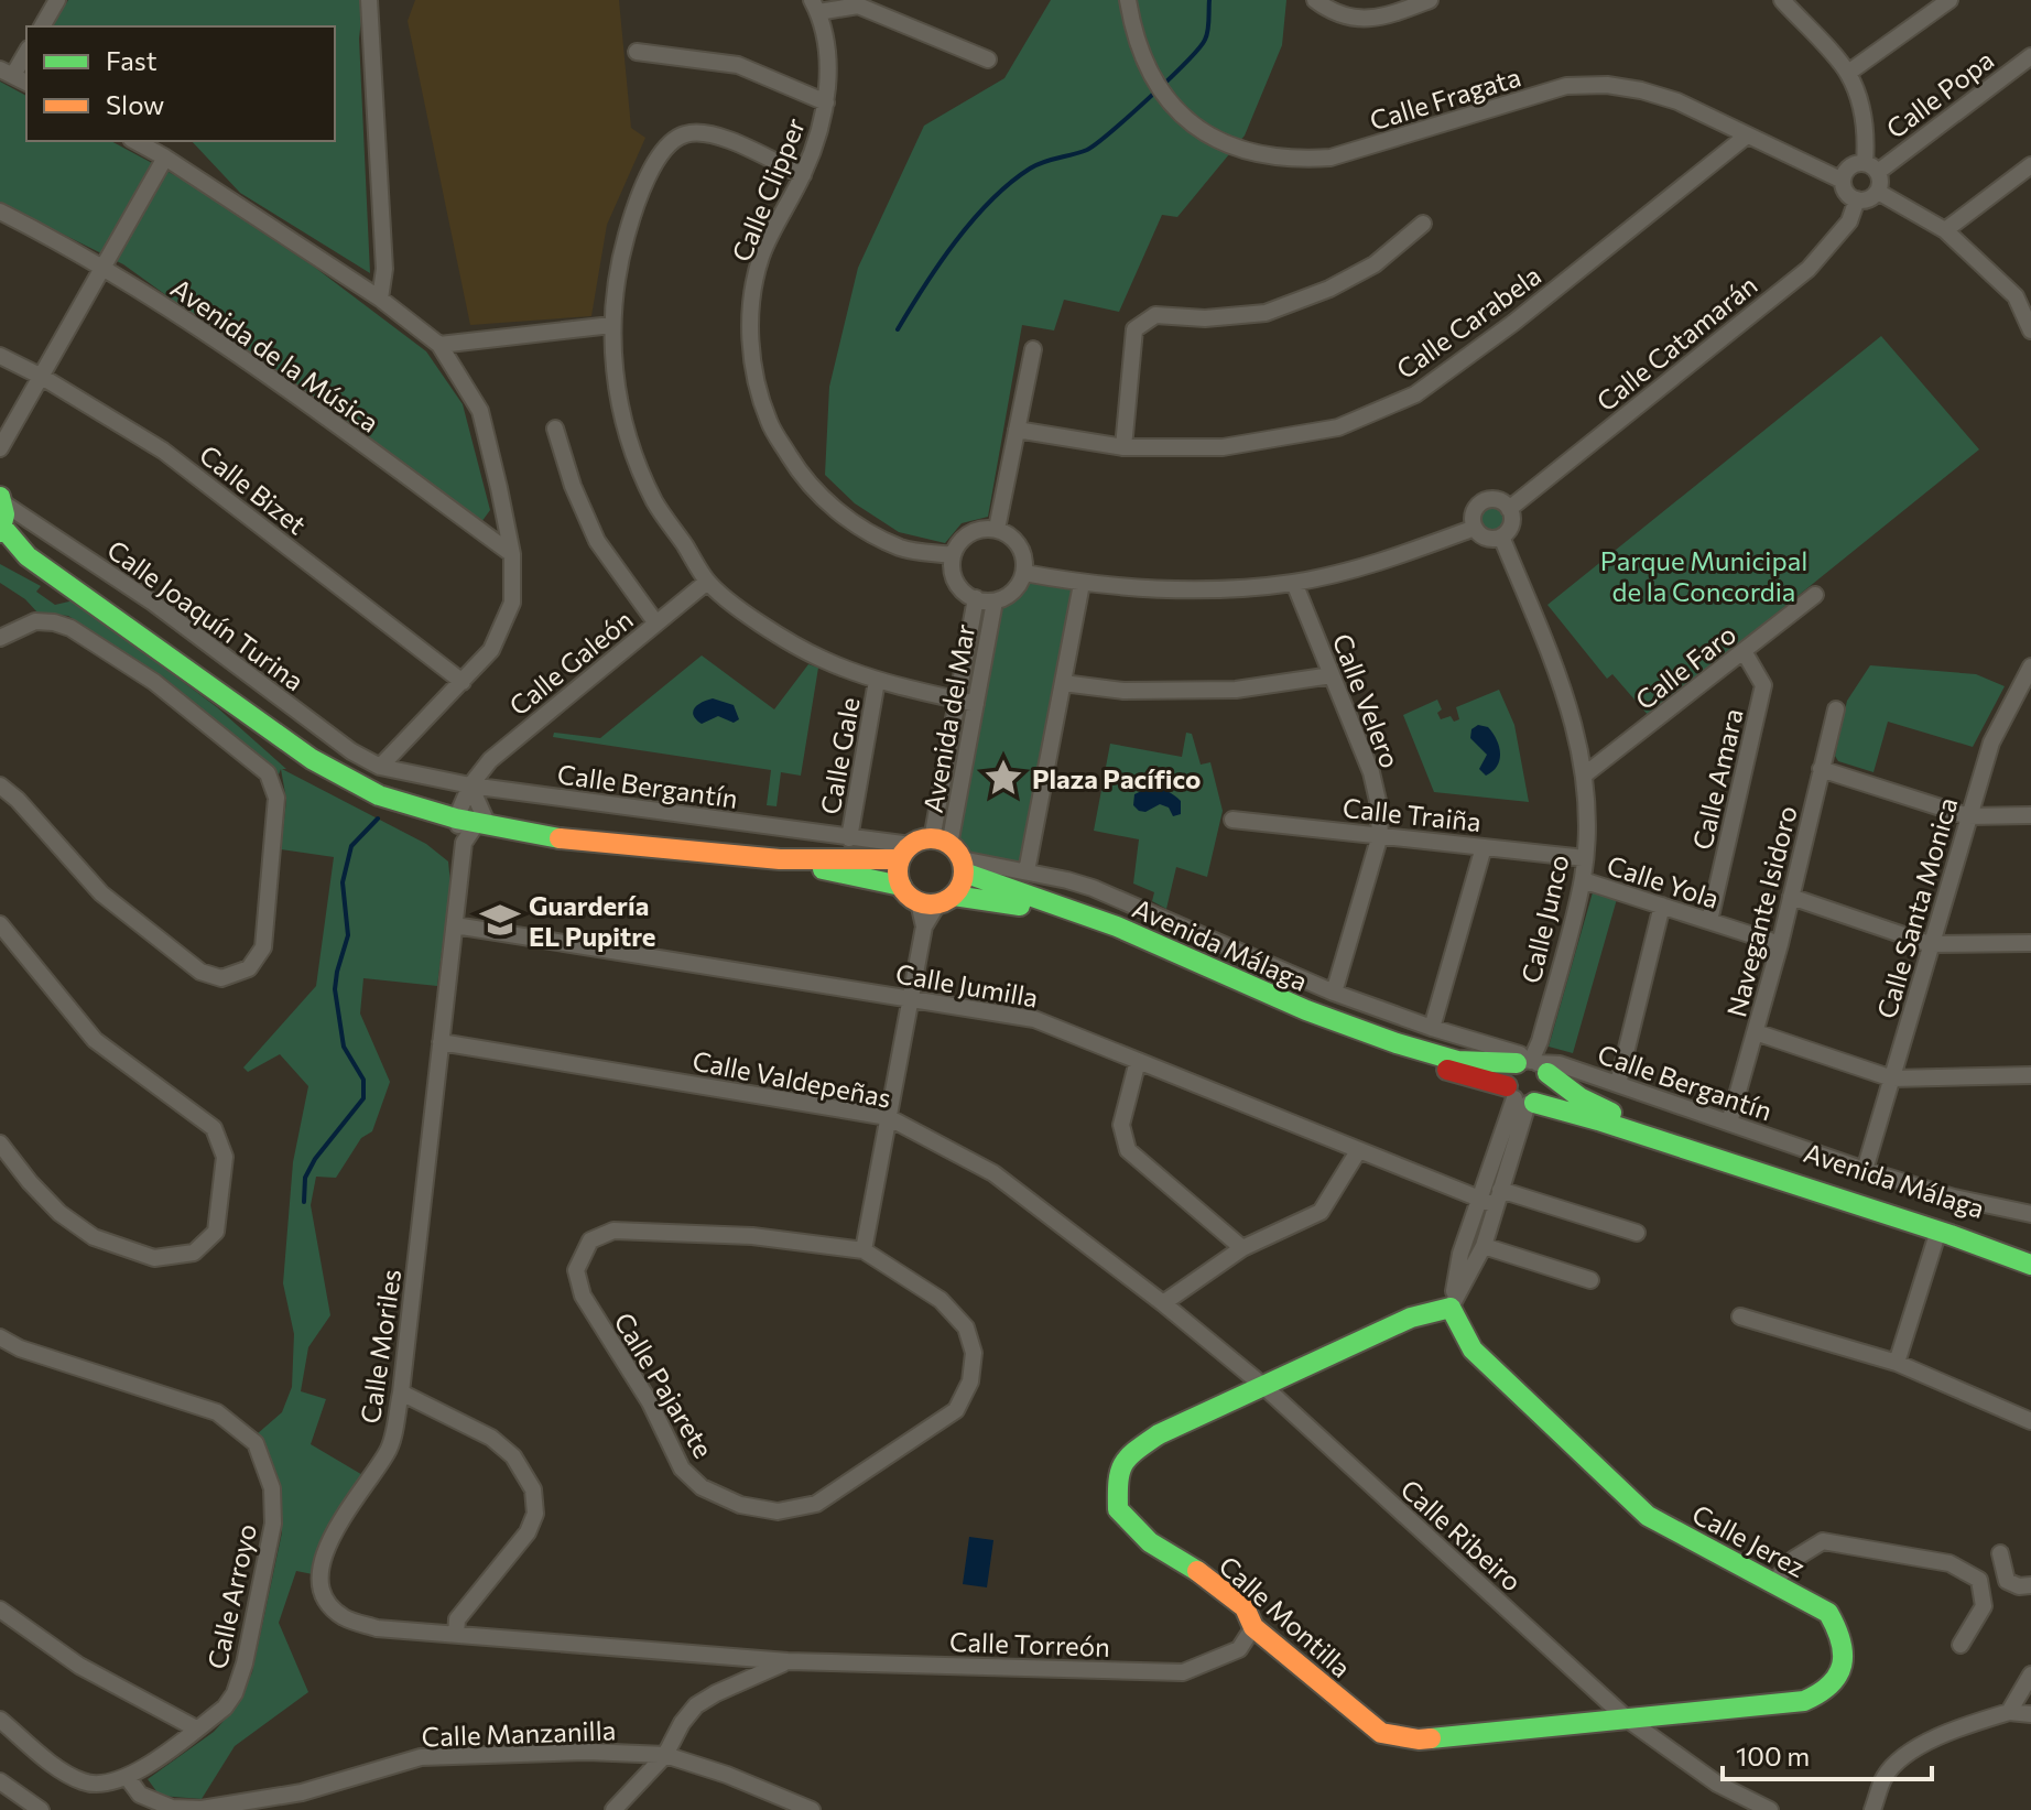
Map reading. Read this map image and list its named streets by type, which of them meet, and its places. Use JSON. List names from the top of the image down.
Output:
{
  "streets": {
    "street": [
      "Calle Popa",
      "Calle Fragata",
      "Calle Clipper",
      "Calle Carabela",
      "Calle Catamarán",
      "Avenida de la Música",
      "Calle Bizet",
      "Calle Joaquín Turina",
      "Calle Galeón",
      "Calle Faro",
      "Calle Velero",
      "Avenida del Mar",
      "Calle Gale",
      "Calle Amara",
      "Calle Bergantín",
      "Calle Traiña",
      "Calle Yola",
      "Calle Santa Monica",
      "Navegante Isidoro",
      "Calle Junco",
      "Avenida Málaga",
      "Calle Jumilla",
      "Calle Valdepeñas",
      "Calle Moriles",
      "Calle Pajarete",
      "Calle Ribeiro",
      "Calle Jerez",
      "Calle Arroyo",
      "Calle Montilla",
      "Calle Torreón",
      "Calle Manzanilla"
    ]
  },
  "crossings": [
    ["Calle Popa", "Calle Fragata"],
    ["Calle Popa", "Calle Catamarán"],
    ["Calle Fragata", "Calle Carabela"],
    ["Calle Fragata", "Calle Catamarán"],
    ["Calle Clipper", "Avenida del Mar"],
    ["Calle Catamarán", "Calle Junco"],
    ["Calle Joaquín Turina", "Calle Bergantín"],
    ["Calle Galeón", "Calle Bergantín"],
    ["Calle Galeón", "Calle Moriles"],
    ["Calle Faro", "Calle Amara"],
    ["Calle Faro", "Calle Junco"],
    ["Calle Velero", "Calle Bergantín"],
    ["Calle Velero", "Calle Traiña"],
    ["Avenida del Mar", "Calle Bergantín"],
    ["Avenida del Mar", "Avenida Málaga"],
    ["Calle Gale", "Calle Bergantín"],
    ["Calle Amara", "Calle Yola"],
    ["Calle Bergantín", "Calle Santa Monica"],
    ["Calle Bergantín", "Navegante Isidoro"],
    ["Calle Bergantín", "Calle Junco"],
    ["Calle Bergantín", "Avenida Málaga"],
    ["Calle Traiña", "Calle Junco"],
    ["Calle Yola", "Navegante Isidoro"],
    ["Calle Yola", "Calle Junco"],
    ["Calle Junco", "Avenida Málaga"],
    ["Calle Jumilla", "Calle Moriles"],
    ["Calle Valdepeñas", "Calle Moriles"],
    ["Calle Valdepeñas", "Calle Ribeiro"],
    ["Calle Valdepeñas", "Calle Montilla"],
    ["Calle Moriles", "Calle Torreón"],
    ["Calle Ribeiro", "Calle Jerez"],
    ["Calle Ribeiro", "Calle Montilla"],
    ["Calle Jerez", "Calle Montilla"],
    ["Calle Arroyo", "Calle Manzanilla"],
    ["Calle Montilla", "Calle Torreón"]
  ],
  "parks": ["Parque Municipal de la Concordia"],
  "places": {
    "place": ["Plaza Pacífico"],
    "school or university": ["Guardería EL Pupitre"]
  },
  "legend": ["Fast", "Slow"],
  "scale_bar": "100 m"
}
